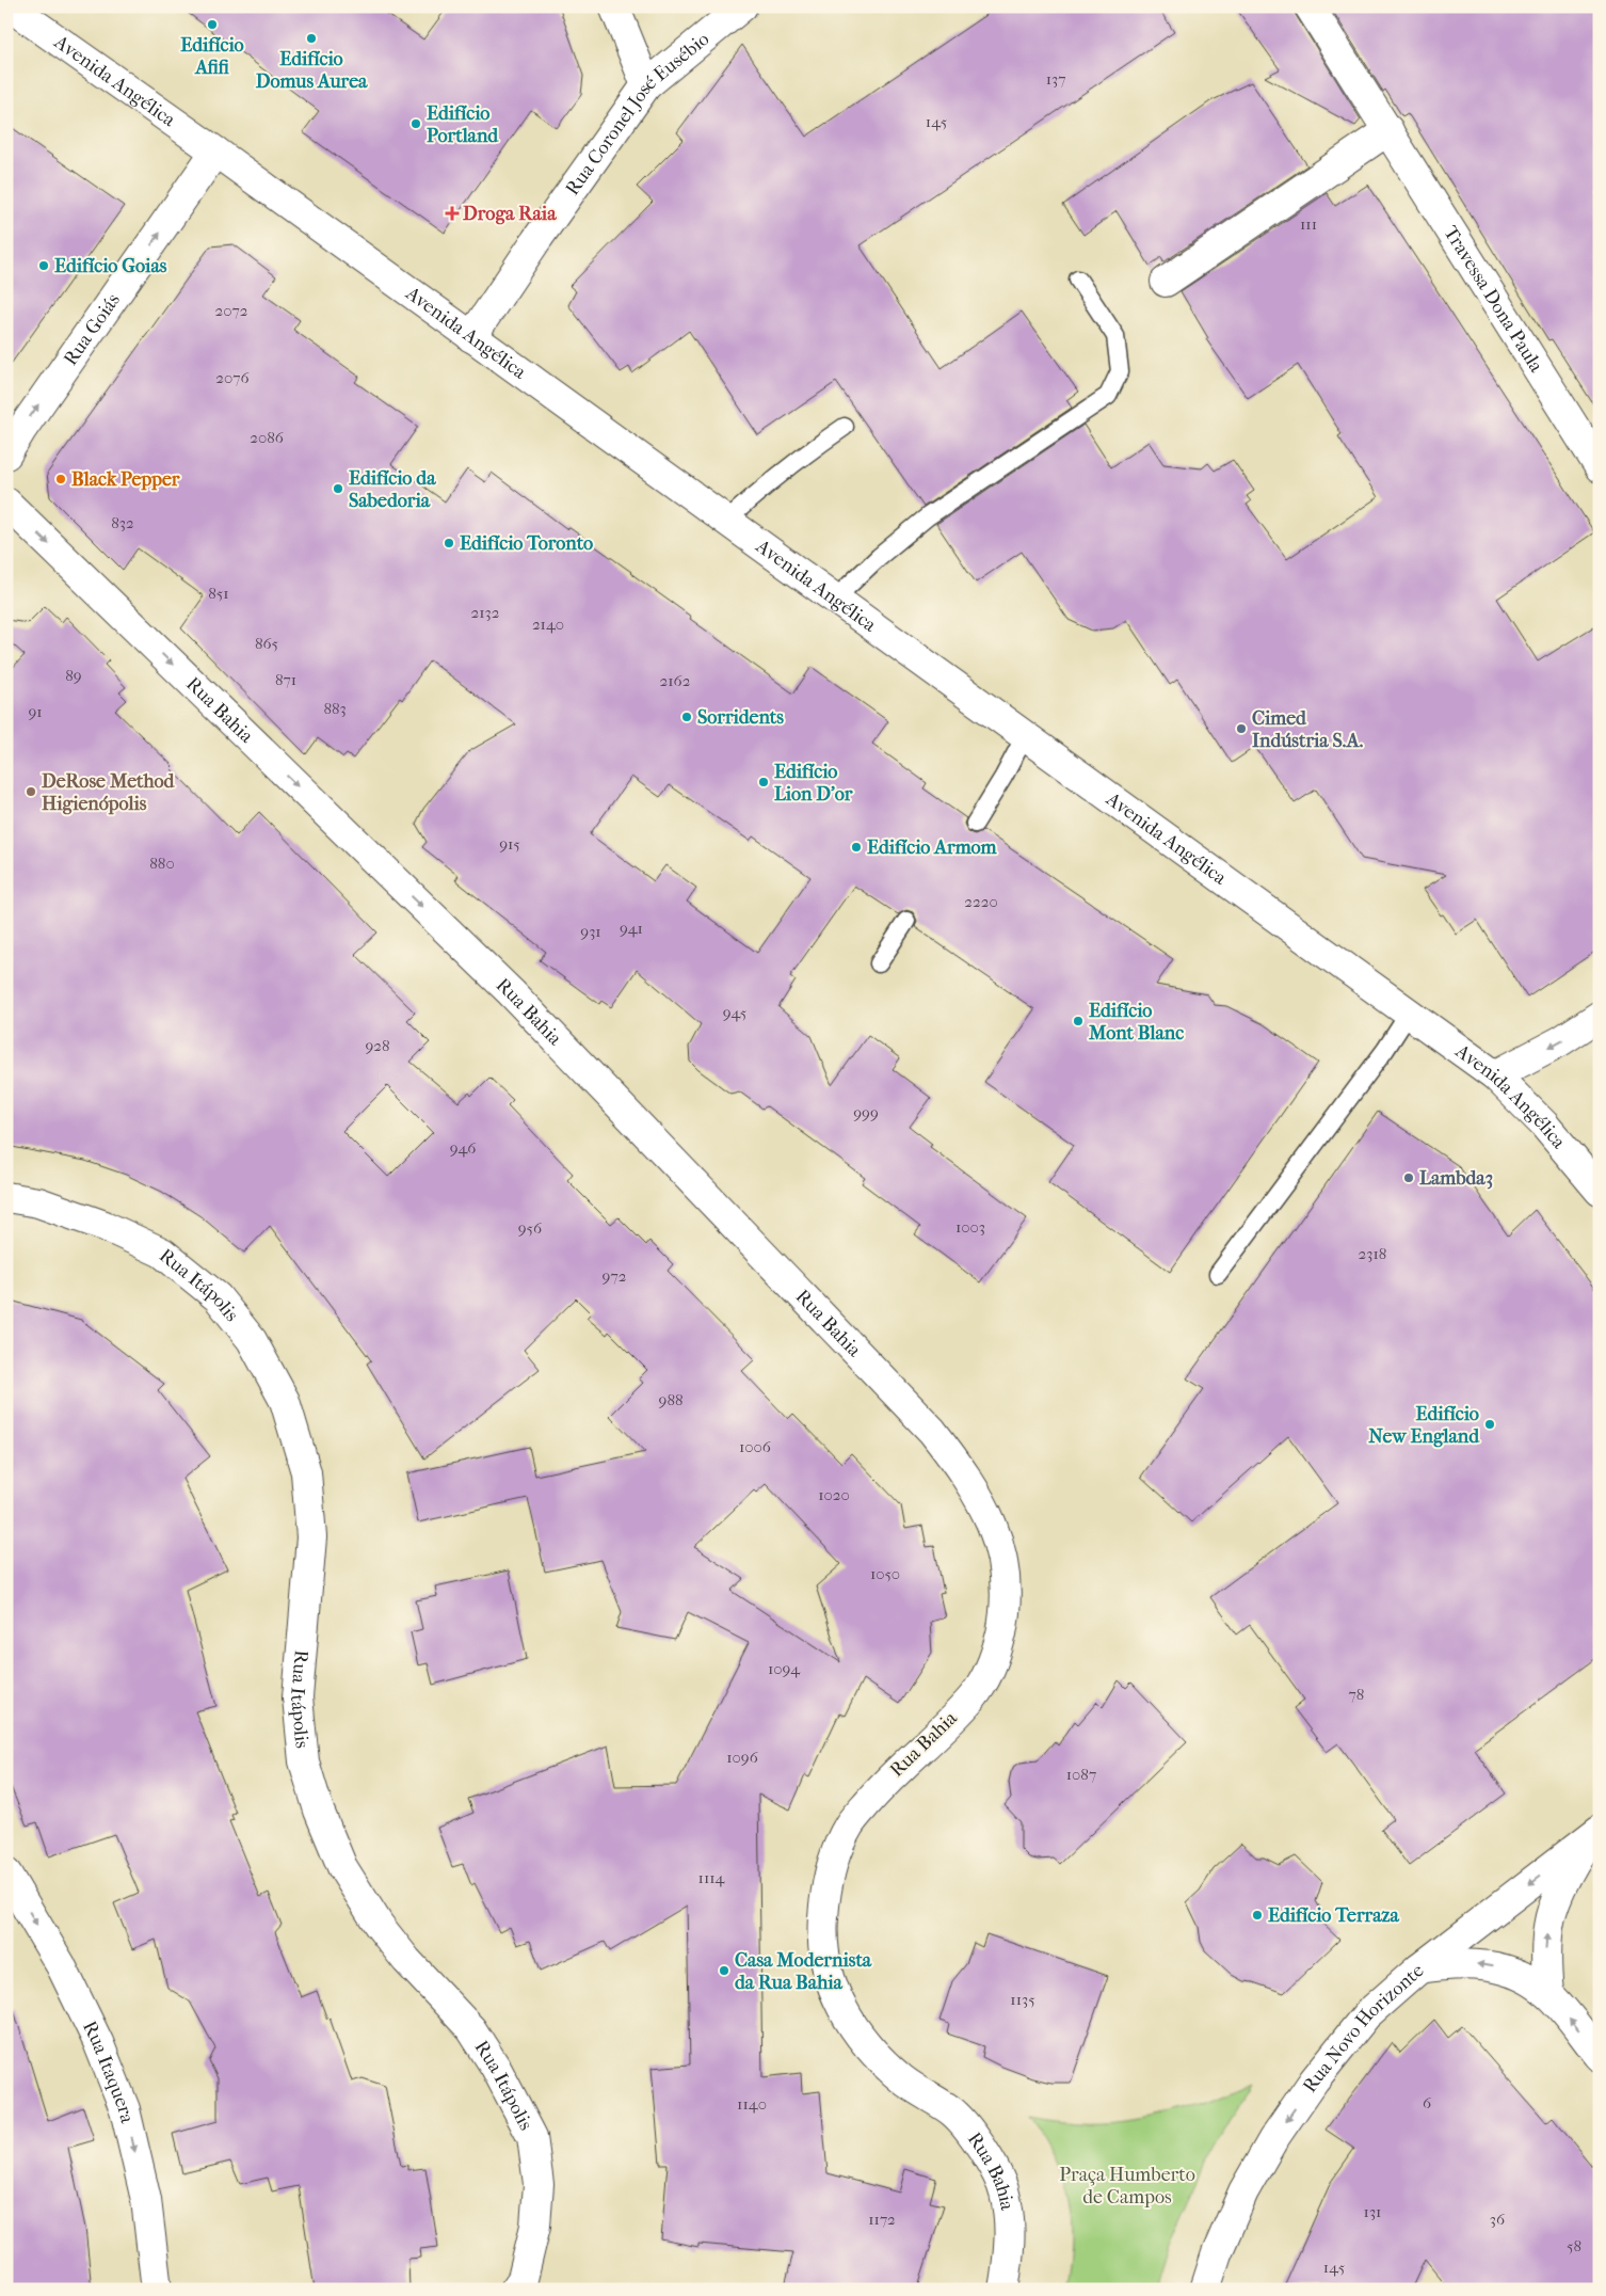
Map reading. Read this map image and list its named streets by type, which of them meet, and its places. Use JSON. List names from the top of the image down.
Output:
{
  "streets": {
    "street": [
      "Avenida Angélica",
      "Rua Coronel José Eusébio",
      "Travessa Dona Paula",
      "Rua Goiás",
      "Rua Bahia",
      "Rua Itápolis",
      "Rua Novo Horizonte",
      "Rua Itaquera"
    ]
  },
  "crossings": [
    ["Avenida Angélica", "Rua Coronel José Eusébio"],
    ["Avenida Angélica", "Rua Goiás"]
  ],
  "one_way": [
    "Rua Goiás",
    "Rua Bahia",
    "Rua Novo Horizonte",
    "Rua Itaquera"
  ],
  "parks": ["Praça Humberto de Campos"],
  "places": {
    "other": [
      "Edifício Afifi",
      "Edifício Domus Aurea",
      "Edifício Portland",
      "Edifício Goias",
      "Black Pepper",
      "Edifício da Sabedoria",
      "Edifício Toronto",
      "Sorridents",
      "Cimed Indústria S.A.",
      "Edifício Lion D'or",
      "DeRose Method Higienópolis",
      "Edifício Armom",
      "Edifício Mont Blanc",
      "Lambda3",
      "Edifício New England",
      "Edifício Terraza",
      "Casa Modernista da Rua Bahia"
    ],
    "health": ["Droga Raia"]
  },
  "house_numbers": [
    "137",
    "145",
    "111",
    "2072",
    "2076",
    "2086",
    "832",
    "851",
    "2132",
    "2140",
    "865",
    "89",
    "871",
    "2162",
    "883",
    "91",
    "915",
    "880",
    "2220",
    "941",
    "931",
    "945",
    "928",
    "999",
    "946",
    "1003",
    "956",
    "2318",
    "972",
    "988",
    "1006",
    "1020",
    "1050",
    "1094",
    "78",
    "1096",
    "1087",
    "1114",
    "1135",
    "6",
    "1140",
    "131",
    "1172",
    "36",
    "58",
    "145"
  ]
}
